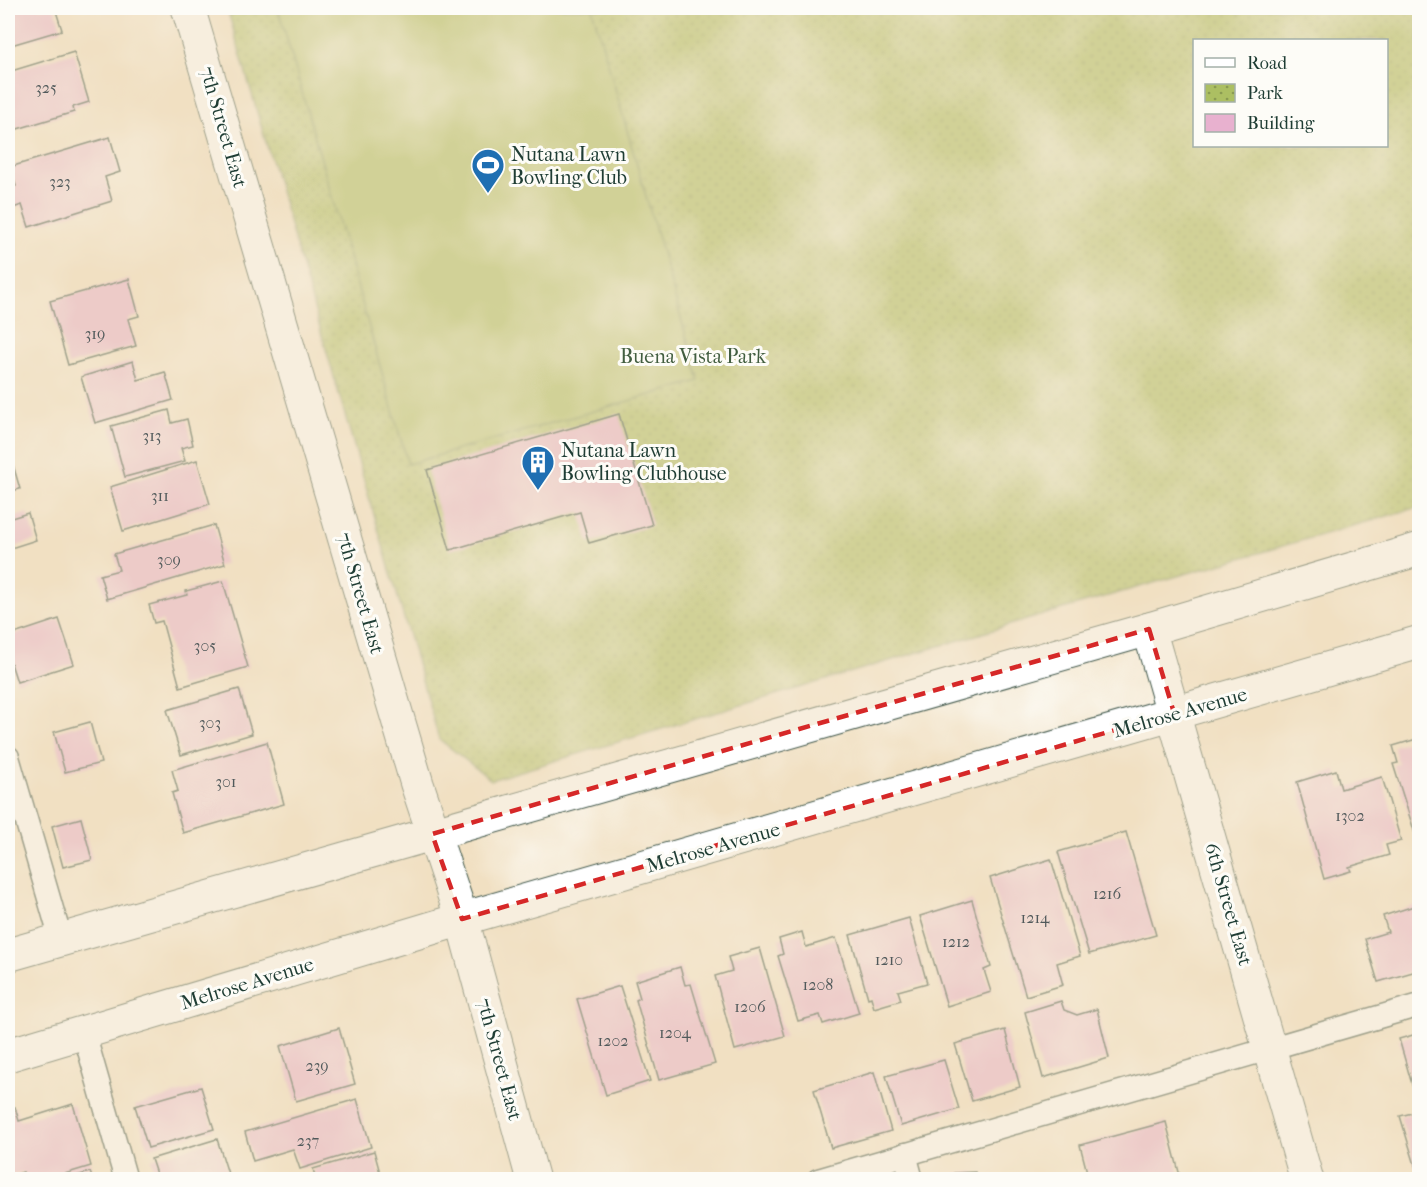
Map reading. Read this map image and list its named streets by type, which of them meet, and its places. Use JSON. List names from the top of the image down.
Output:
{
  "streets": {
    "street": ["7th Street East", "Melrose Avenue", "6th Street East"]
  },
  "crossings": [
    ["7th Street East", "Melrose Avenue"],
    ["Melrose Avenue", "6th Street East"]
  ],
  "parks": ["Buena Vista Park"],
  "places": {
    "sports": ["Nutana Lawn Bowling Club"],
    "building": ["Nutana Lawn Bowling Clubhouse"]
  },
  "house_numbers": [
    "325",
    "323",
    "319",
    "313",
    "311",
    "309",
    "305",
    "303",
    "301",
    "1302",
    "1216",
    "1214",
    "1212",
    "1210",
    "1208",
    "1206",
    "1204",
    "1202",
    "239",
    "237"
  ],
  "legend": ["Road", "Park", "Building"]
}
